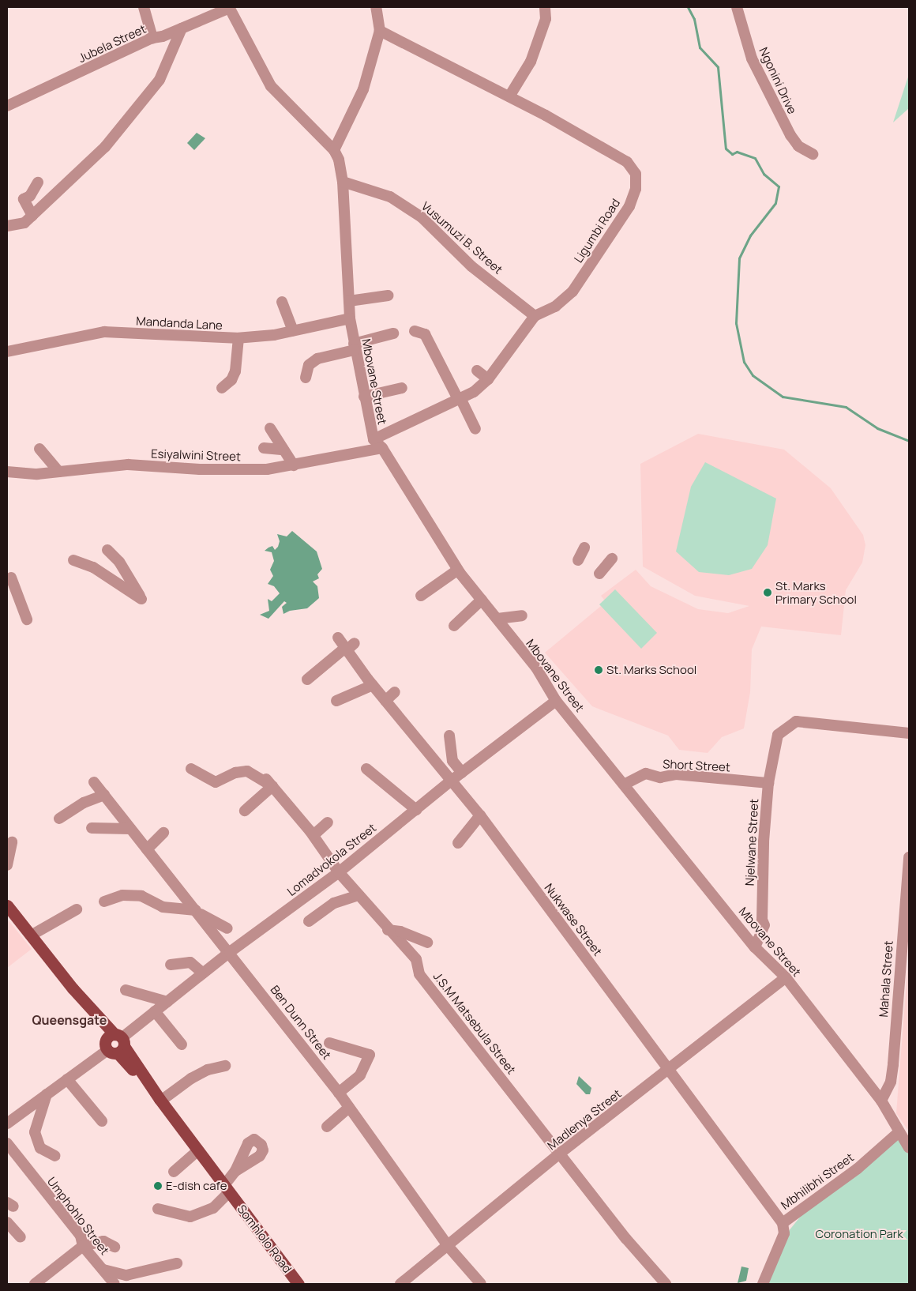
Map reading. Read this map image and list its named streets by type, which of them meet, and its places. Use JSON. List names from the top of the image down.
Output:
{
  "streets": {
    "main road": ["Somhlolo Road"],
    "street": [
      "Jubela Street",
      "Ngonini Drive",
      "Ligumbi Road",
      "Vusumuzi B. Street",
      "Mandanda Lane",
      "Mbovane Street",
      "Esiyalwini Street",
      "Short Street",
      "Njelwane Street",
      "Lomadvokola Street",
      "Nukwase Street",
      "Mahala Street",
      "Ben Dunn Street",
      "J.S.M Matsebula Street",
      "Madlenya Street",
      "Mbhilibhi Street",
      "Umphohlo Street"
    ]
  },
  "crossings": [
    ["Ligumbi Road", "Vusumuzi B. Street"],
    ["Ligumbi Road", "Mbovane Street"],
    ["Vusumuzi B. Street", "Mbovane Street"],
    ["Mandanda Lane", "Mbovane Street"],
    ["Mbovane Street", "Esiyalwini Street"],
    ["Mbovane Street", "Short Street"],
    ["Mbovane Street", "Njelwane Street"],
    ["Mbovane Street", "Lomadvokola Street"],
    ["Mbovane Street", "Mahala Street"],
    ["Mbovane Street", "Madlenya Street"],
    ["Mbovane Street", "Mbhilibhi Street"],
    ["Short Street", "Njelwane Street"],
    ["Lomadvokola Street", "Nukwase Street"],
    ["Lomadvokola Street", "Ben Dunn Street"],
    ["Lomadvokola Street", "J.S.M Matsebula Street"],
    ["Lomadvokola Street", "Somhlolo Road"],
    ["Nukwase Street", "Madlenya Street"],
    ["Nukwase Street", "Mbhilibhi Street"],
    ["Ben Dunn Street", "Madlenya Street"],
    ["J.S.M Matsebula Street", "Madlenya Street"]
  ],
  "districts": ["Queensgate"],
  "parks": ["Coronation Park"],
  "places": ["St. Marks Primary School", "St. Marks School", "E-dish cafe"]
}
